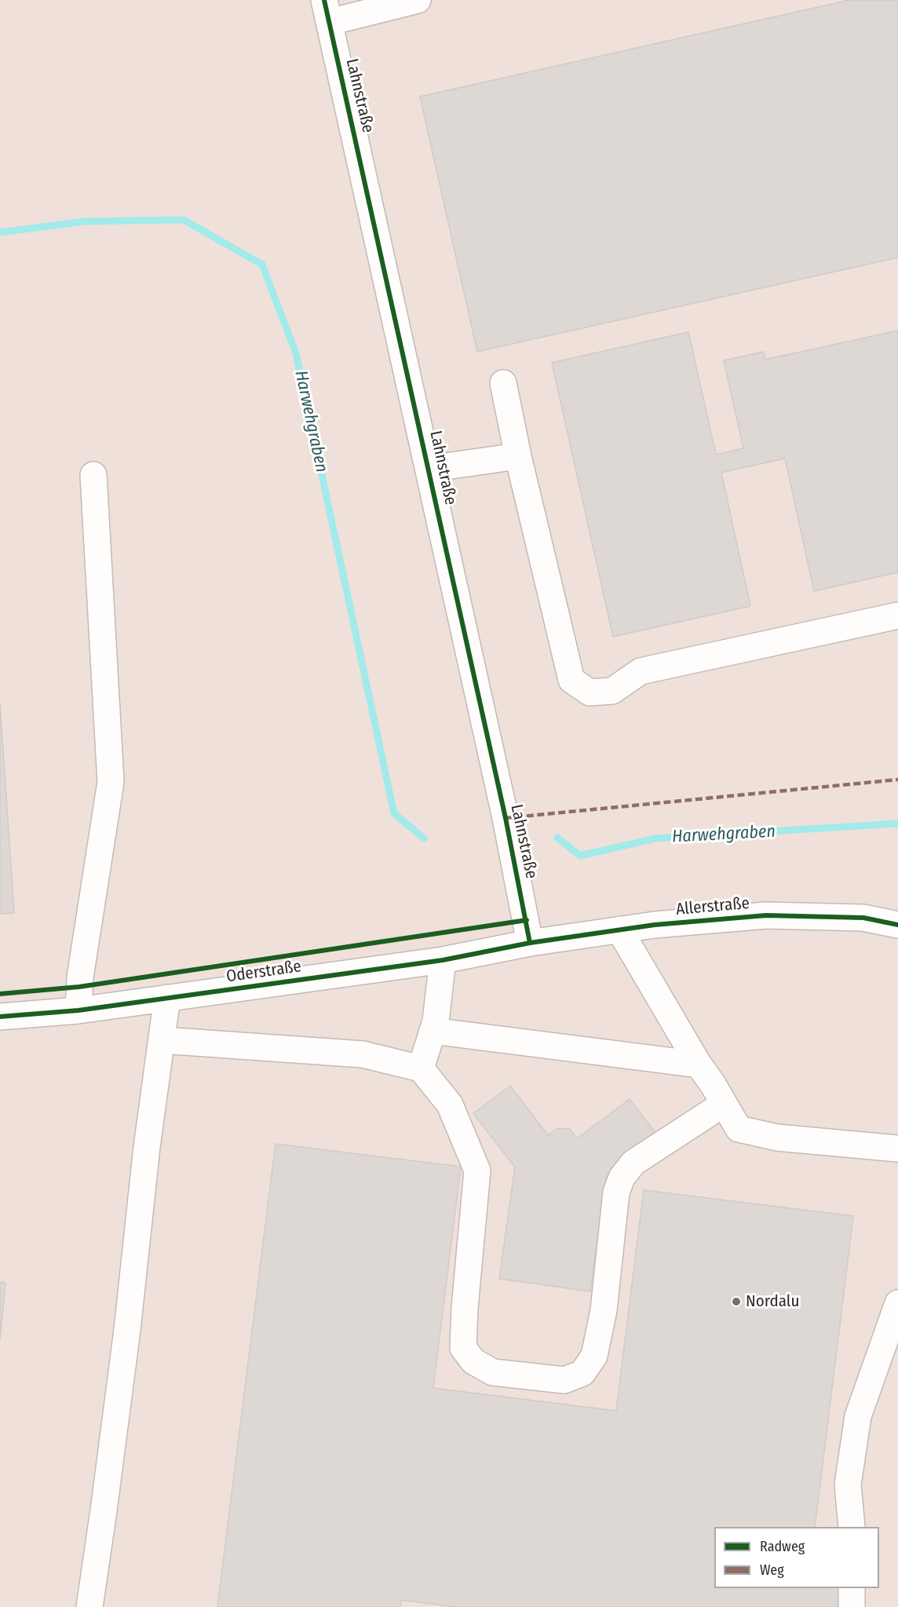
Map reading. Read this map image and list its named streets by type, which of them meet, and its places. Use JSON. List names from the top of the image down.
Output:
{
  "streets": {
    "street": ["Lahnstraße", "Allerstraße", "Oderstraße"]
  },
  "crossings": [
    ["Lahnstraße", "Allerstraße"],
    ["Lahnstraße", "Oderstraße"],
    ["Allerstraße", "Oderstraße"]
  ],
  "water": ["Harwehgraben"],
  "places": ["Nordalu"],
  "legend": ["Radweg", "Weg"]
}
